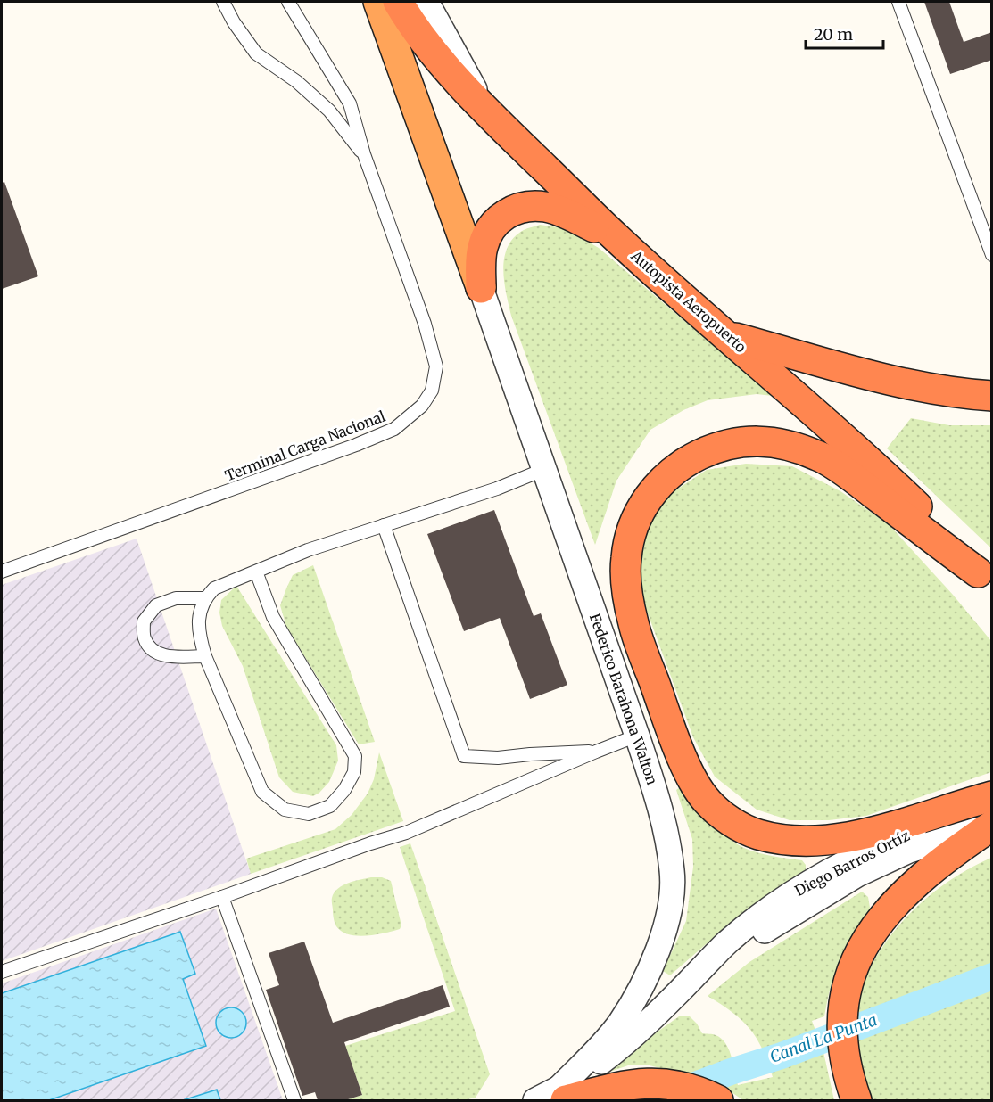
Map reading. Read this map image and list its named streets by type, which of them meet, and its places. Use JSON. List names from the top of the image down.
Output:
{
  "streets": {
    "highway": ["Autopista Aeropuerto"],
    "street": ["Federico Barahona Walton", "Diego Barros Ortíz"],
    "lane": ["Terminal Carga Nacional"]
  },
  "crossings": [
    ["Federico Barahona Walton", "Diego Barros Ortíz"]
  ],
  "water": ["Canal La Punta"],
  "scale_bar": "20 m"
}
